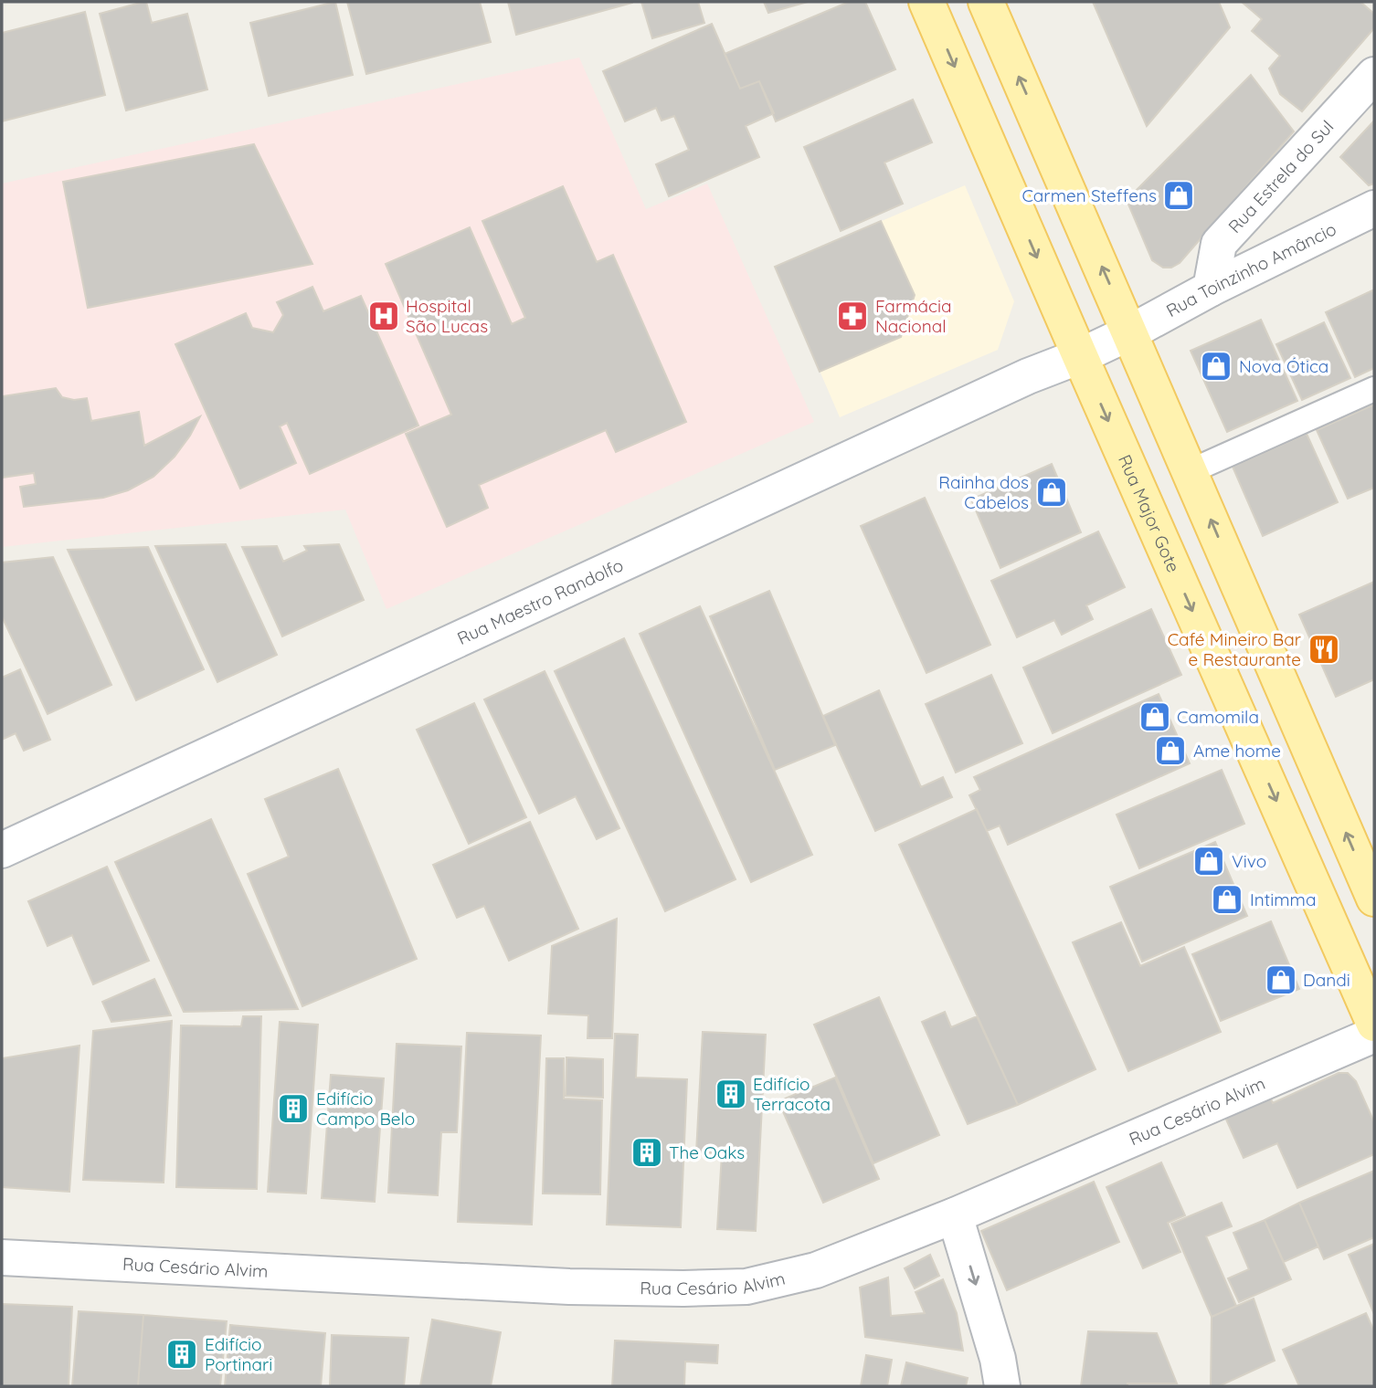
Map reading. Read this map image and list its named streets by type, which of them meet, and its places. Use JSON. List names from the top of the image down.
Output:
{
  "streets": {
    "main road": ["Rua Major Gote"],
    "street": [
      "Rua Estrela do Sul",
      "Rua Toinzinho Amâncio",
      "Rua Maestro Randolfo",
      "Rua Cesário Alvim"
    ]
  },
  "crossings": [
    ["Rua Estrela do Sul", "Rua Toinzinho Amâncio"],
    ["Rua Toinzinho Amâncio", "Rua Major Gote"],
    ["Rua Toinzinho Amâncio", "Rua Maestro Randolfo"],
    ["Rua Major Gote", "Rua Maestro Randolfo"]
  ],
  "places": {
    "shop": [
      "Carmen Steffens",
      "Nova Ótica",
      "Rainha dos Cabelos",
      "Camomila",
      "Ame home",
      "Vivo",
      "Intimma",
      "Dandi"
    ],
    "hospital": ["Hospital São Lucas"],
    "pharmacy": ["Farmácia Nacional"],
    "restaurant": ["Café Mineiro Bar e Restaurante"],
    "building": [
      "Edifício Terracota",
      "Edifício Campo Belo",
      "The Oaks",
      "Edifício Portinari"
    ]
  }
}
